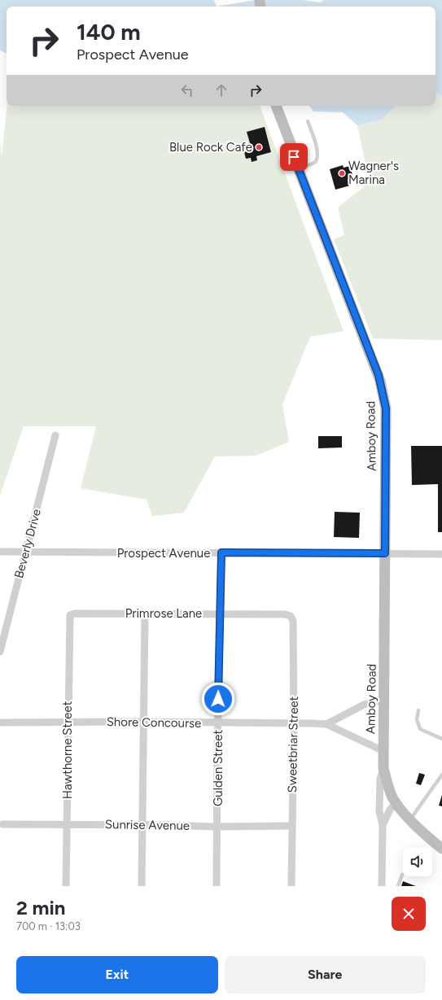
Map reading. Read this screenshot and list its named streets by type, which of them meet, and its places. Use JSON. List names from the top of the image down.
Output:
{
  "streets": {
    "main road": ["Amboy Road"],
    "street": [
      "Beverly Drive",
      "Prospect Avenue",
      "Primrose Lane",
      "Shore Concourse",
      "Sweetbriar Street",
      "Hawthorne Street",
      "Gulden Street",
      "Sunrise Avenue"
    ]
  },
  "crossings": [
    ["Amboy Road", "Prospect Avenue"],
    ["Amboy Road", "Shore Concourse"],
    ["Beverly Drive", "Prospect Avenue"],
    ["Prospect Avenue", "Gulden Street"],
    ["Primrose Lane", "Sweetbriar Street"],
    ["Primrose Lane", "Hawthorne Street"],
    ["Primrose Lane", "Gulden Street"],
    ["Shore Concourse", "Sweetbriar Street"],
    ["Shore Concourse", "Hawthorne Street"],
    ["Shore Concourse", "Gulden Street"],
    ["Sweetbriar Street", "Sunrise Avenue"],
    ["Hawthorne Street", "Sunrise Avenue"],
    ["Gulden Street", "Sunrise Avenue"]
  ],
  "places": ["Blue Rock Cafe", "Wagner's Marina"],
  "page": {
    "turn": ["140 m", "Prospect Avenue"],
    "heading": ["2 min", "700 m · 13:03"],
    "buttons": ["Exit", "Share"]
  }
}
